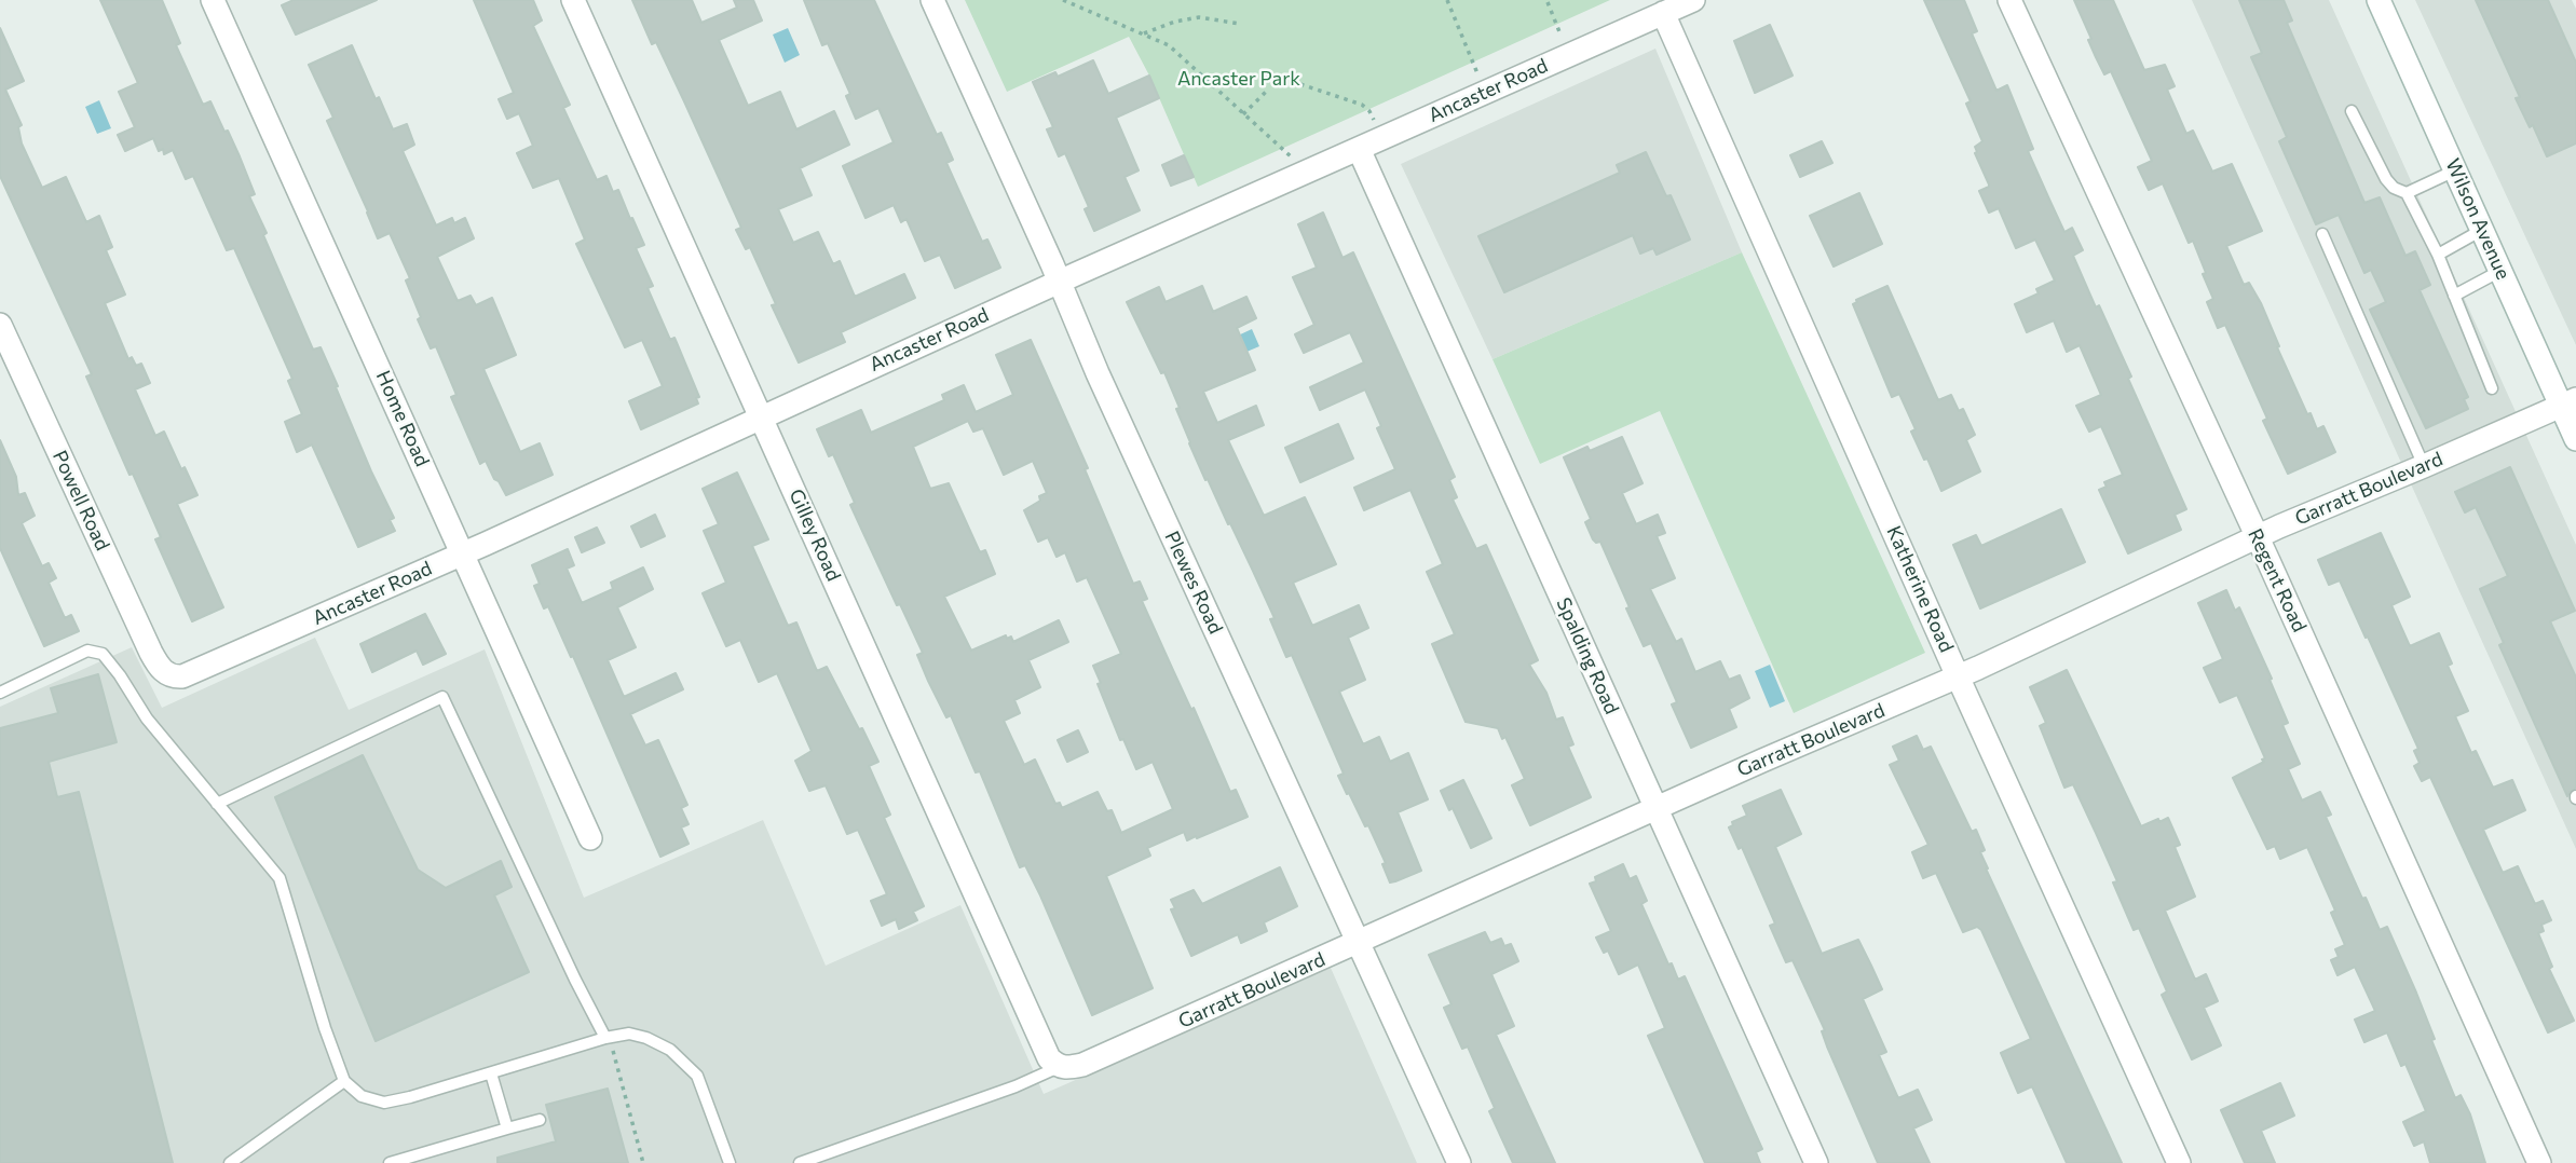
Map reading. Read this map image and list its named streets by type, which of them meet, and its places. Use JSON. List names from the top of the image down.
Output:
{
  "streets": {
    "street": [
      "Ancaster Road",
      "Wilson Avenue",
      "Home Road",
      "Garratt Boulevard",
      "Powell Road",
      "Gilley Road",
      "Regent Road",
      "Plewes Road",
      "Katherine Road",
      "Spalding Road"
    ]
  },
  "crossings": [
    ["Ancaster Road", "Home Road"],
    ["Ancaster Road", "Powell Road"],
    ["Ancaster Road", "Gilley Road"],
    ["Ancaster Road", "Plewes Road"],
    ["Ancaster Road", "Katherine Road"],
    ["Ancaster Road", "Spalding Road"],
    ["Wilson Avenue", "Garratt Boulevard"],
    ["Garratt Boulevard", "Gilley Road"],
    ["Garratt Boulevard", "Regent Road"],
    ["Garratt Boulevard", "Plewes Road"],
    ["Garratt Boulevard", "Katherine Road"],
    ["Garratt Boulevard", "Spalding Road"]
  ],
  "parks": ["Ancaster Park"]
}
